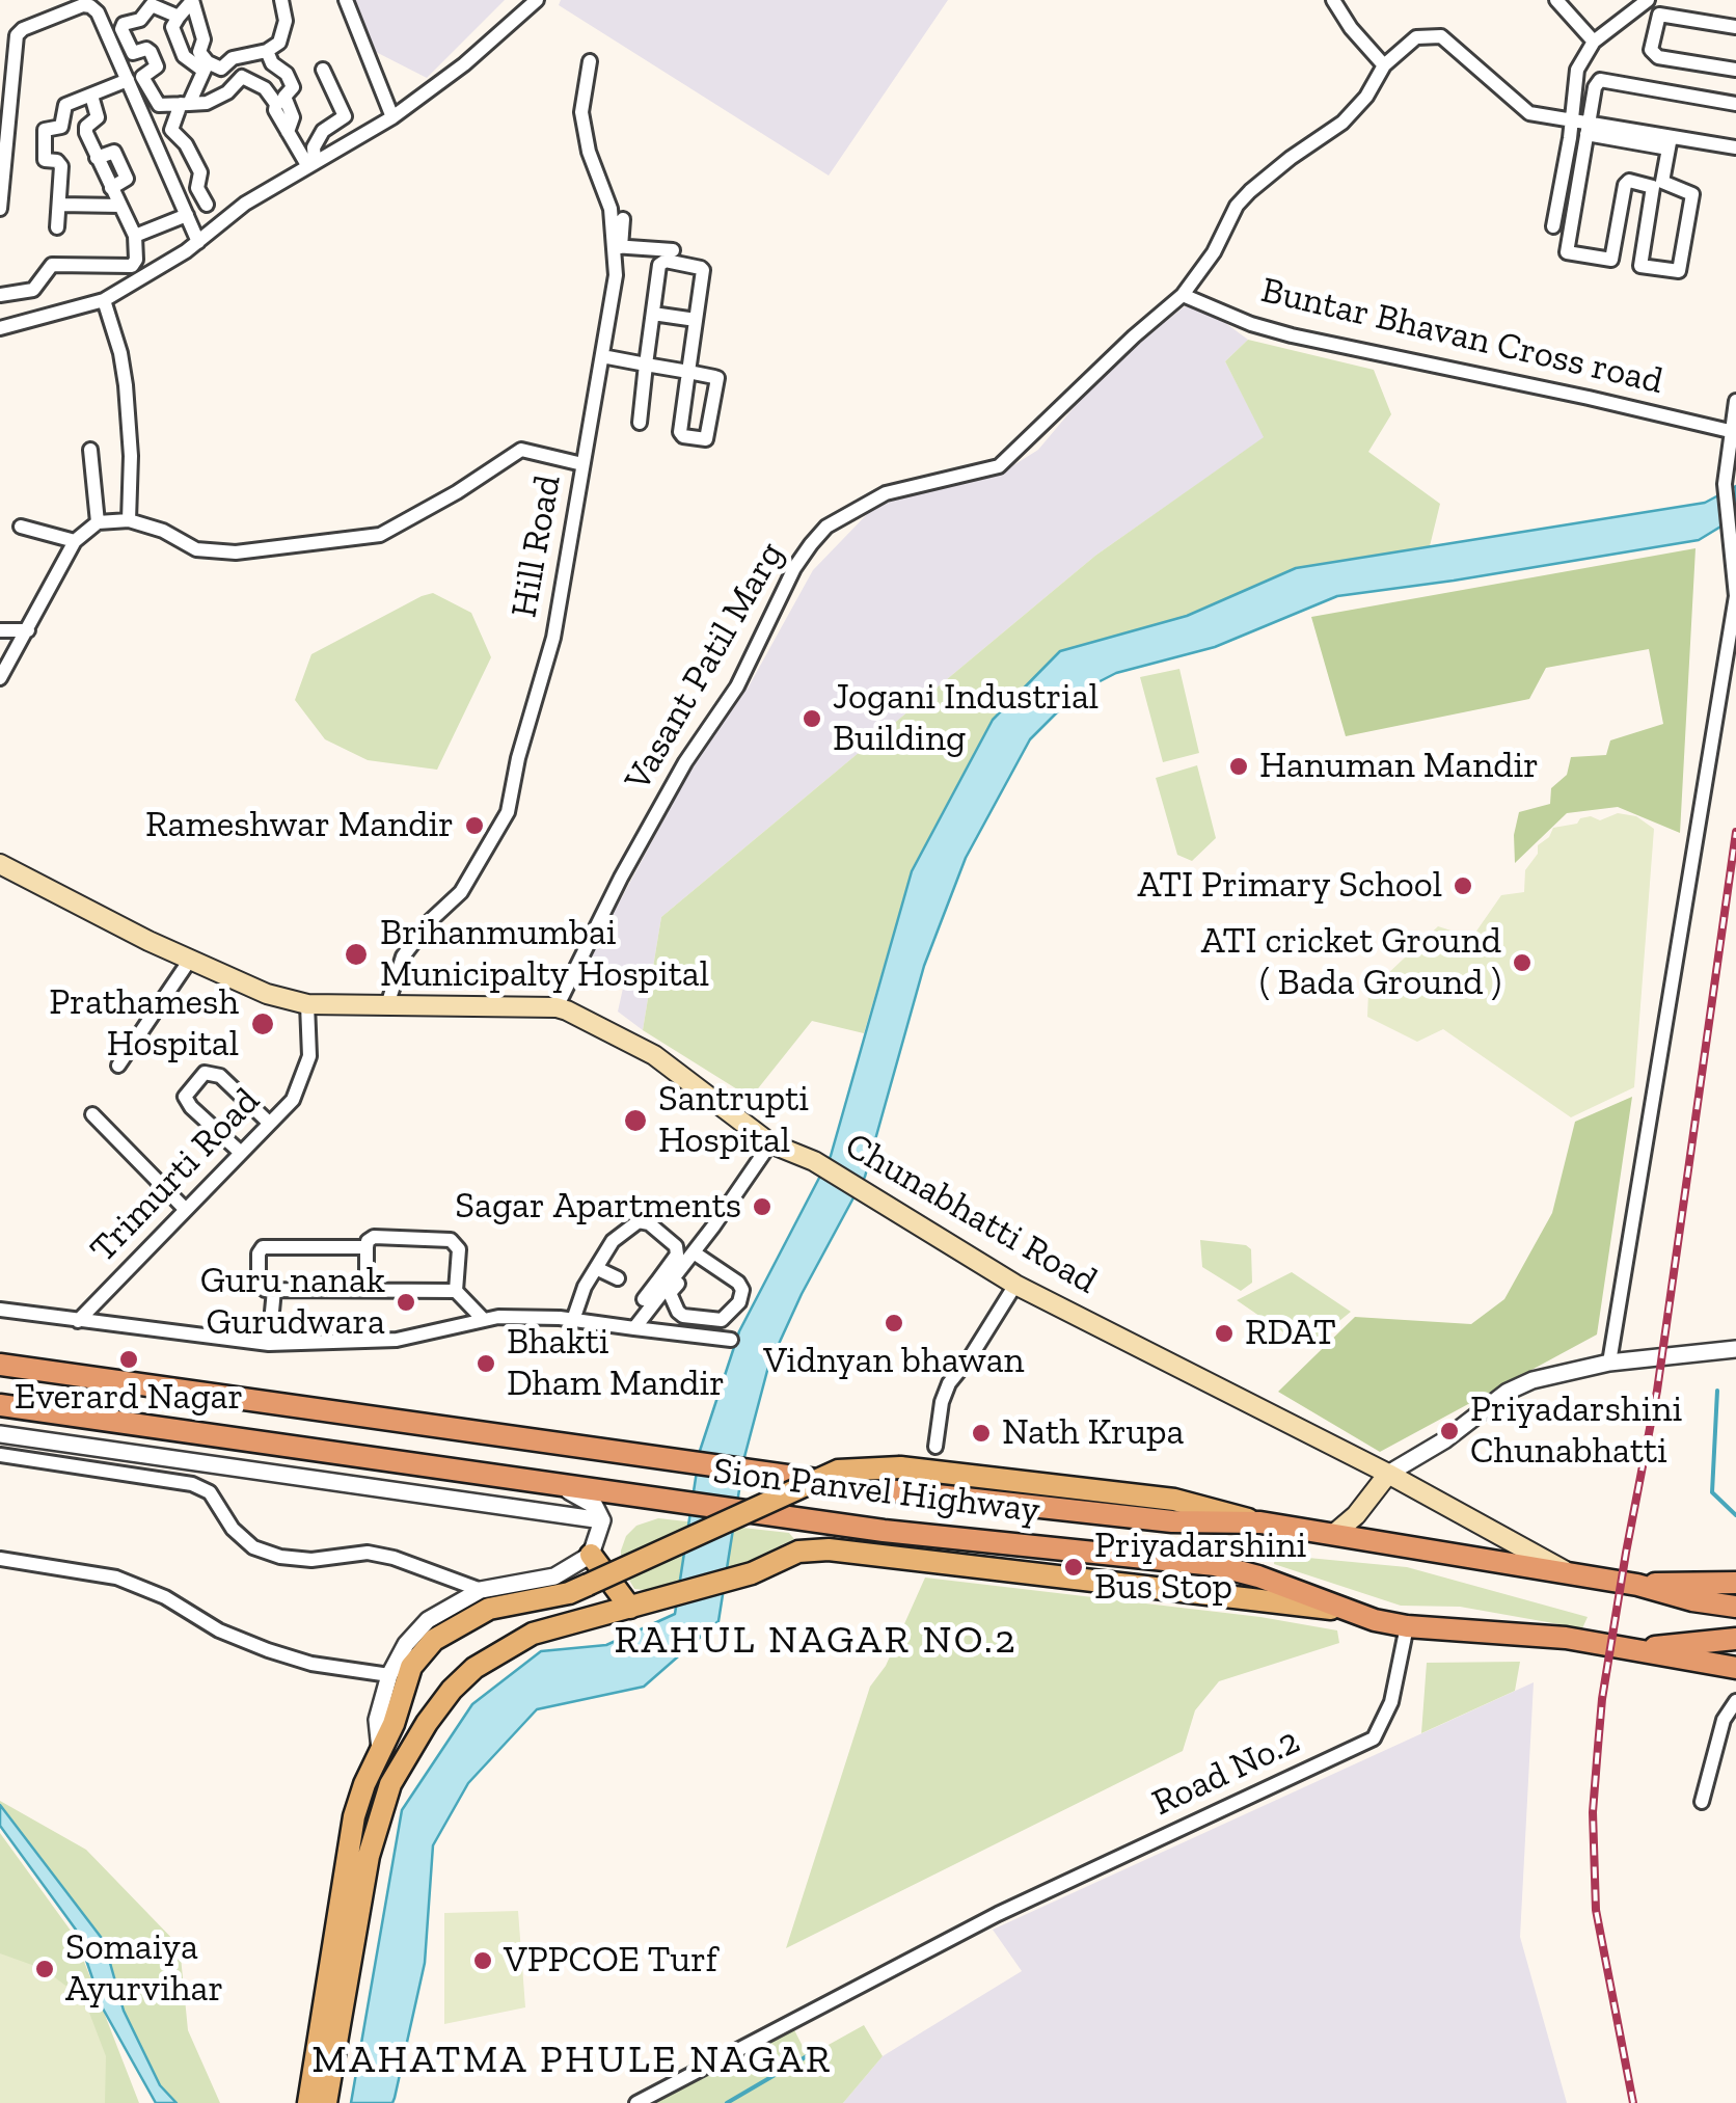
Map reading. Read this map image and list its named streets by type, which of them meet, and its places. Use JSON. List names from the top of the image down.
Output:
{
  "streets": {
    "highway": ["Sion Panvel Highway"],
    "main road": ["Chunabhatti Road"],
    "street": [
      "Buntar Bhavan Cross road",
      "Hill Road",
      "Vasant Patil Marg",
      "Trimurti Road",
      "Road No.2"
    ]
  },
  "crossings": [
    ["Buntar Bhavan Cross road", "Vasant Patil Marg"],
    ["Hill Road", "Chunabhatti Road"],
    ["Vasant Patil Marg", "Chunabhatti Road"],
    ["Trimurti Road", "Chunabhatti Road"],
    ["Chunabhatti Road", "Sion Panvel Highway"],
    ["Sion Panvel Highway", "Road No.2"]
  ],
  "districts": ["RAHUL NAGAR NO.2", "MAHATMA PHULE NAGAR"],
  "places": [
    "Jogani Industrial Building",
    "Hanuman Mandir",
    "Rameshwar Mandir",
    "ATI Primary School",
    "Brihanmumbai Municipalty Hospital",
    "ATI cricket Ground ( Bada Ground )",
    "Prathamesh Hospital",
    "Santrupti Hospital",
    "Sagar Apartments",
    "Guru nanak Gurudwara",
    "Vidnyan bhawan",
    "RDAT",
    "Everard Nagar",
    "Bhakti Dham Mandir",
    "Priyadarshini Chunabhatti",
    "Nath Krupa",
    "Priyadarshini Bus Stop",
    "VPPCOE Turf",
    "Somaiya Ayurvihar"
  ]
}
